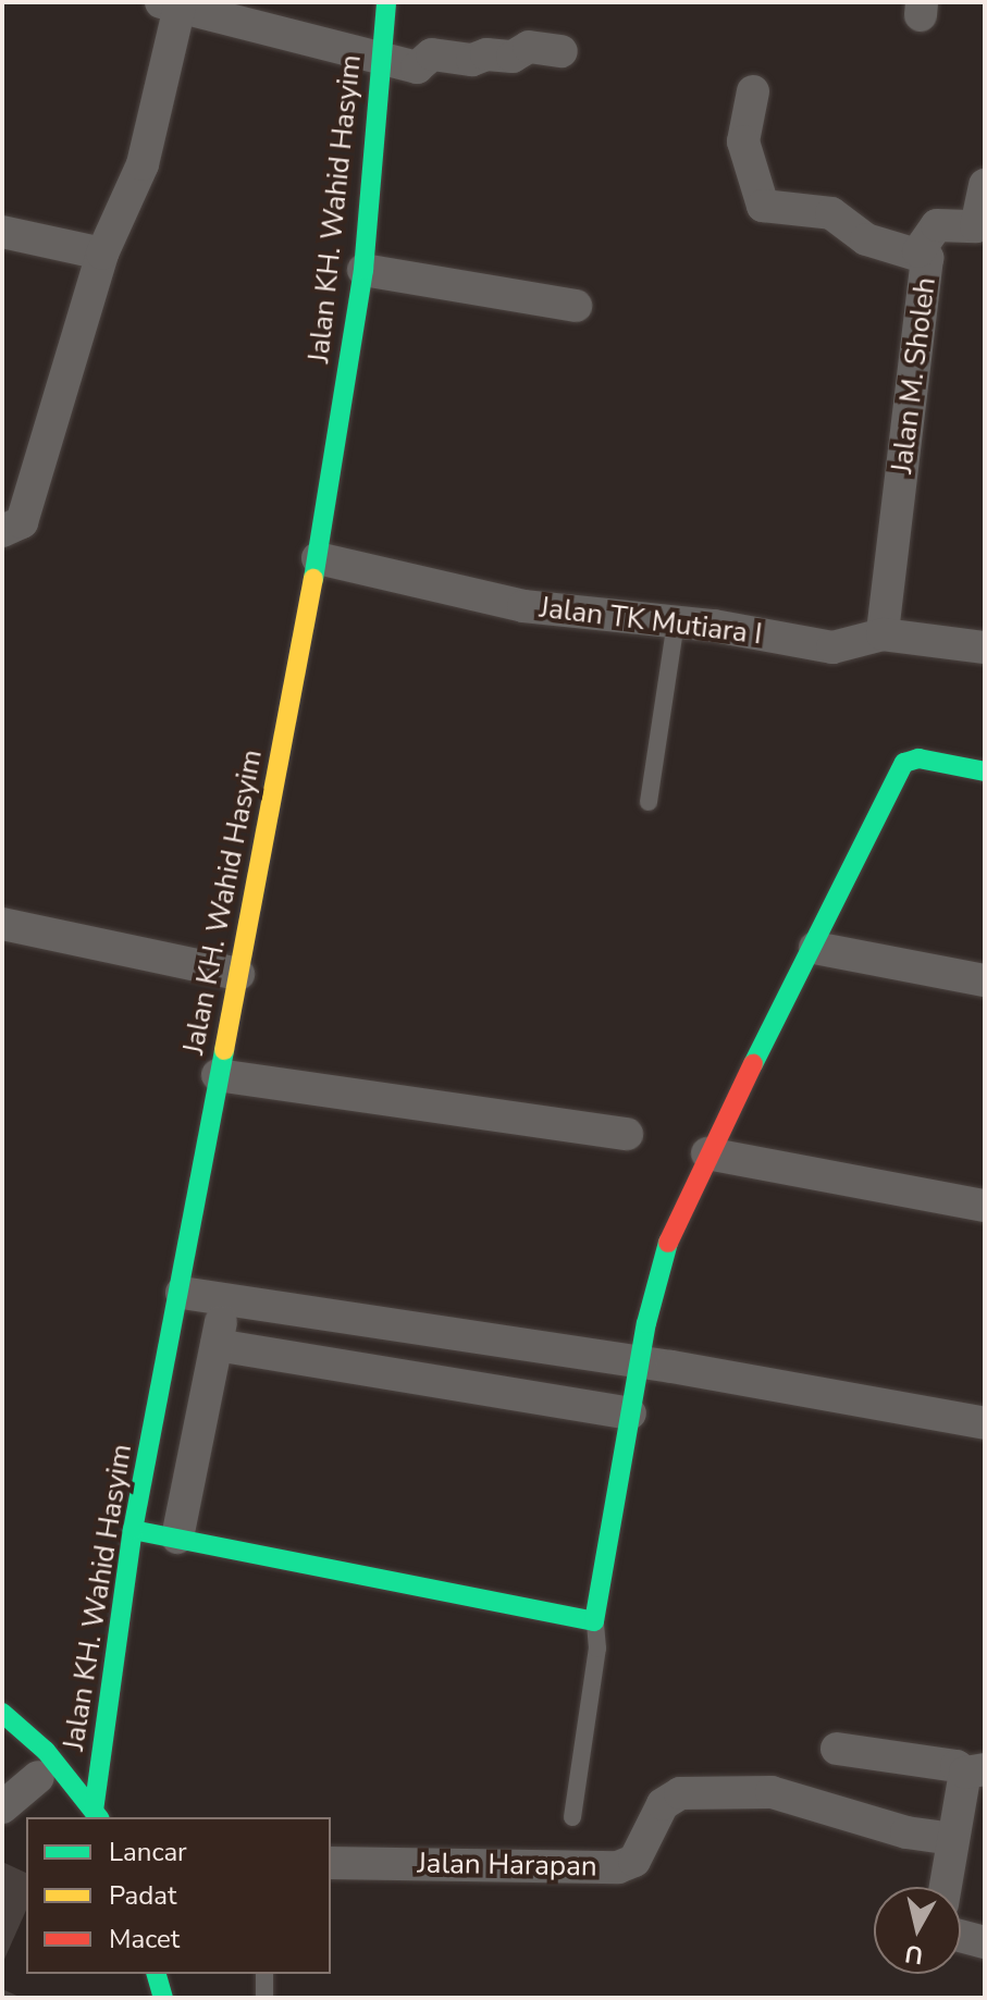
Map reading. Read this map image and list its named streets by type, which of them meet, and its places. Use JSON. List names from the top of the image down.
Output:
{
  "streets": {
    "street": [
      "Jalan KH. Wahid Hasyim",
      "Jalan M. Sholeh",
      "Jalan TK Mutiara I",
      "Jalan Harapan"
    ]
  },
  "crossings": [
    ["Jalan KH. Wahid Hasyim", "Jalan TK Mutiara I"],
    ["Jalan M. Sholeh", "Jalan TK Mutiara I"]
  ],
  "legend": ["Lancar", "Padat", "Macet"],
  "north": "bottom"
}
